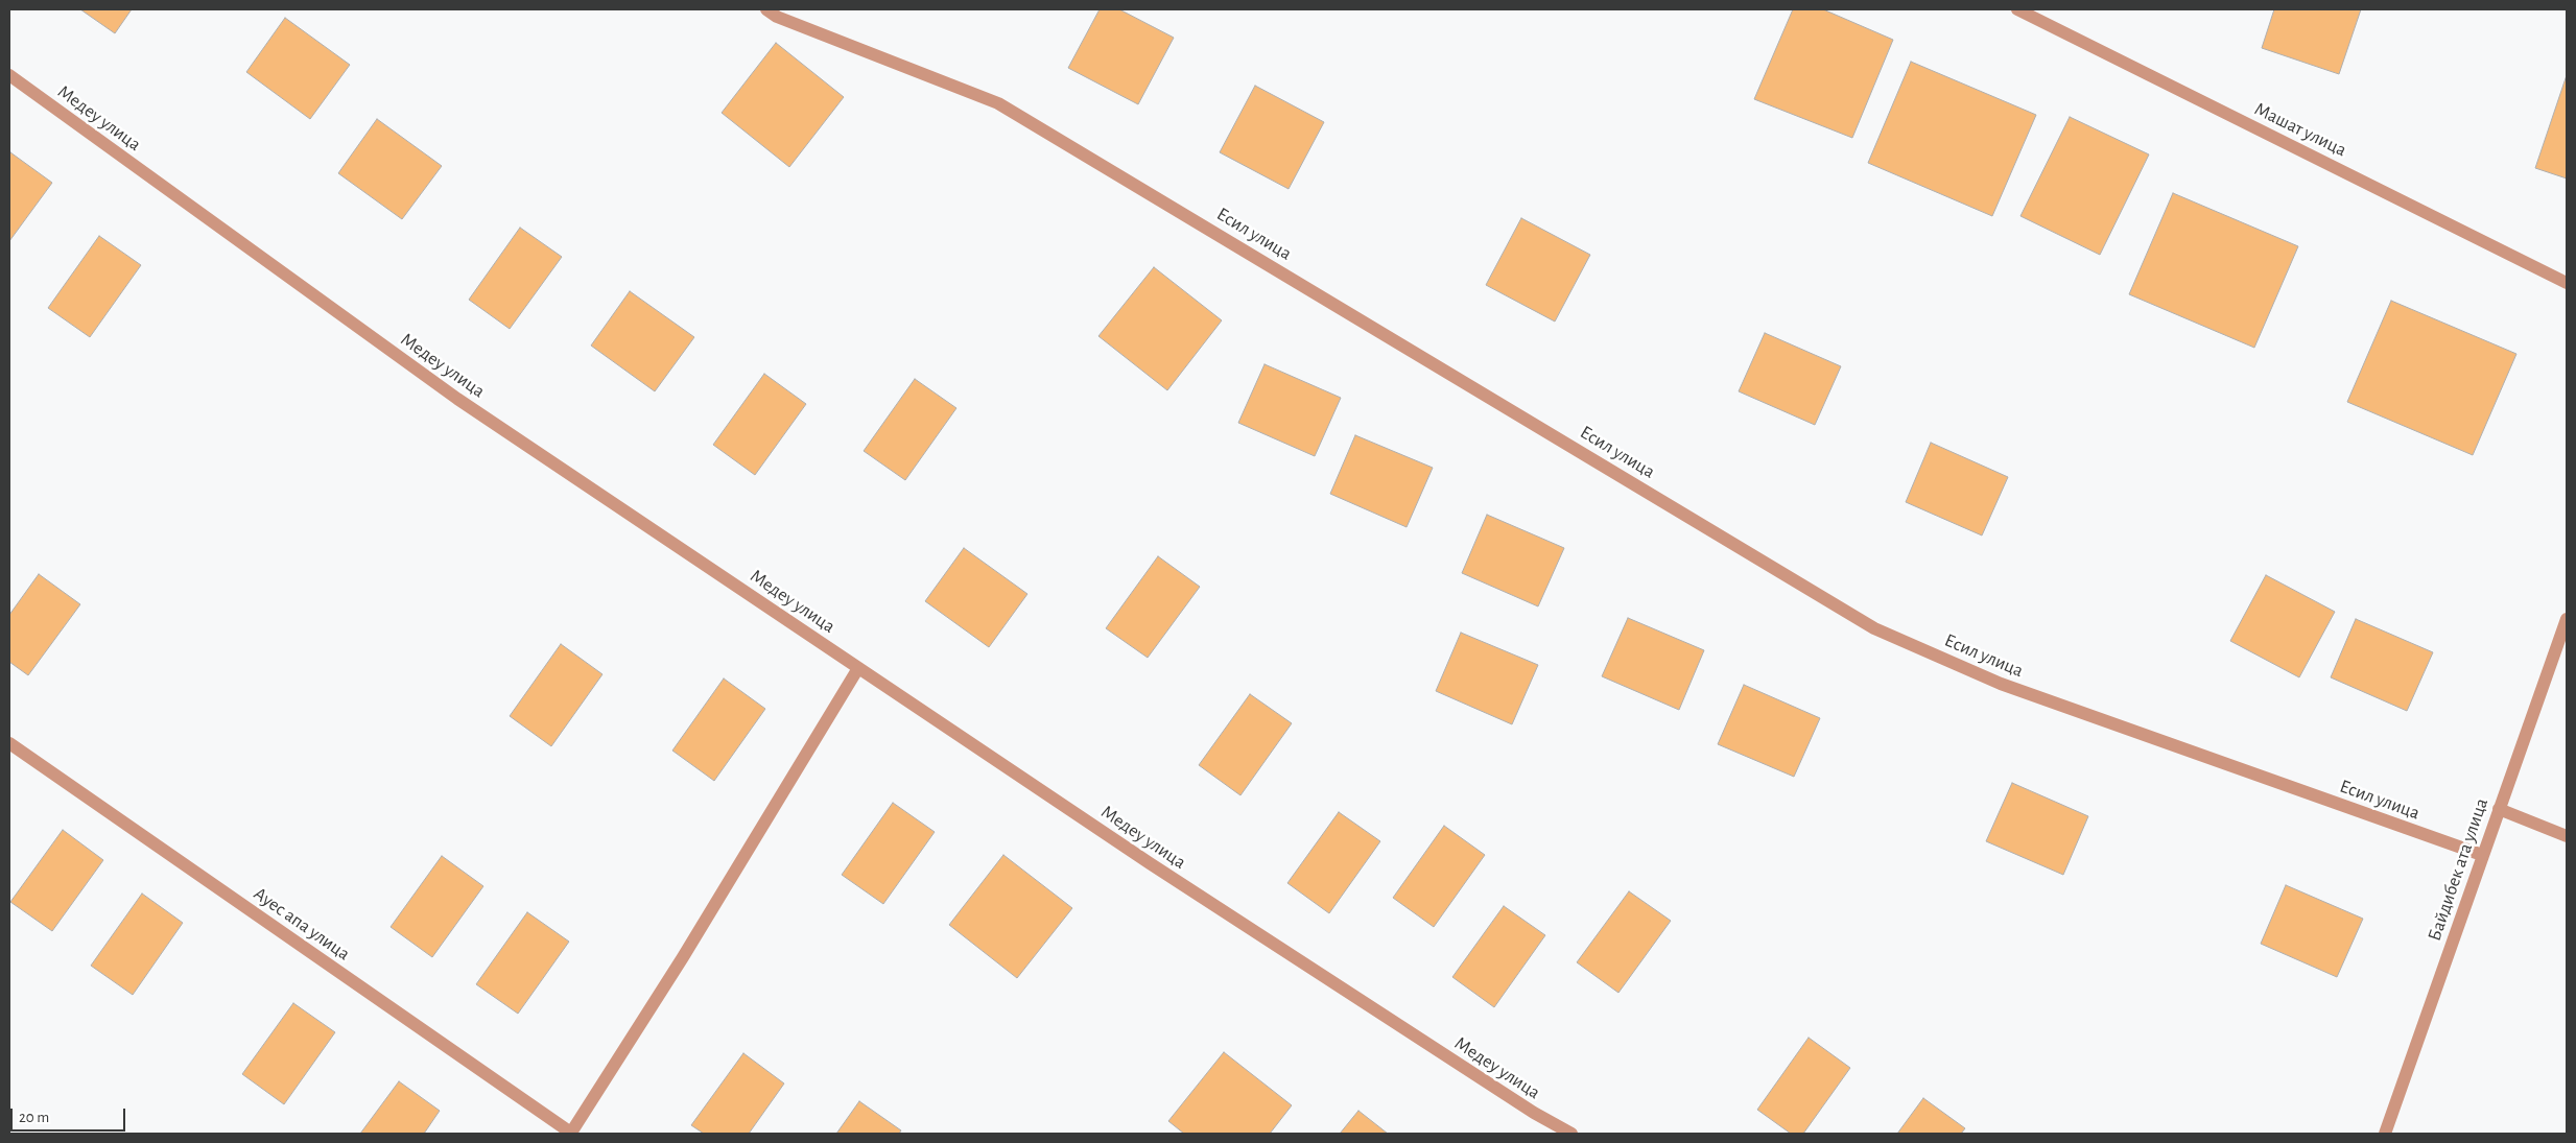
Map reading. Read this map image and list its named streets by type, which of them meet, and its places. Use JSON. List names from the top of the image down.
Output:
{
  "streets": {
    "street": [
      "Медеу улица",
      "Машат улица",
      "Есил улица",
      "Байдибек ата улица",
      "Ауес апа улица"
    ]
  },
  "crossings": [
    ["Есил улица", "Байдибек ата улица"]
  ],
  "scale_bar": "20 m"
}
